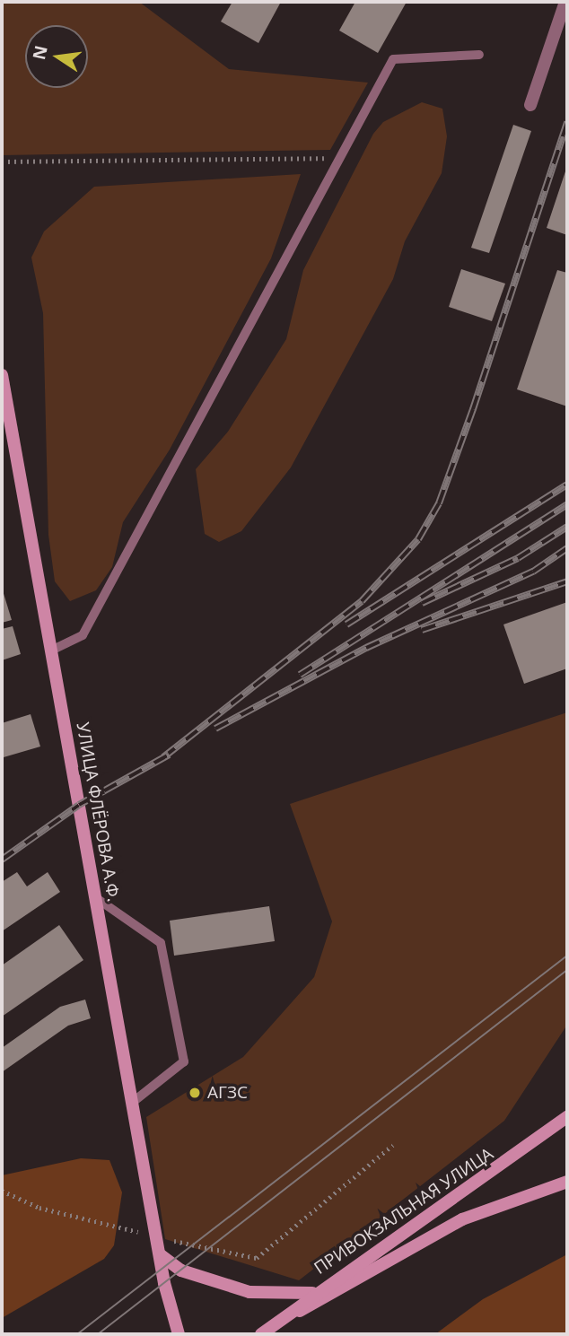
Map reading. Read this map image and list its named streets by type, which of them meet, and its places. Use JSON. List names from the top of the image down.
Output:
{
  "streets": {
    "street": ["УЛИЦА ФЛЁРОВА А.Ф.", "ПРИВОКЗАЛЬНАЯ УЛИЦА"]
  },
  "places": ["АГЗС"],
  "north": "left"
}
